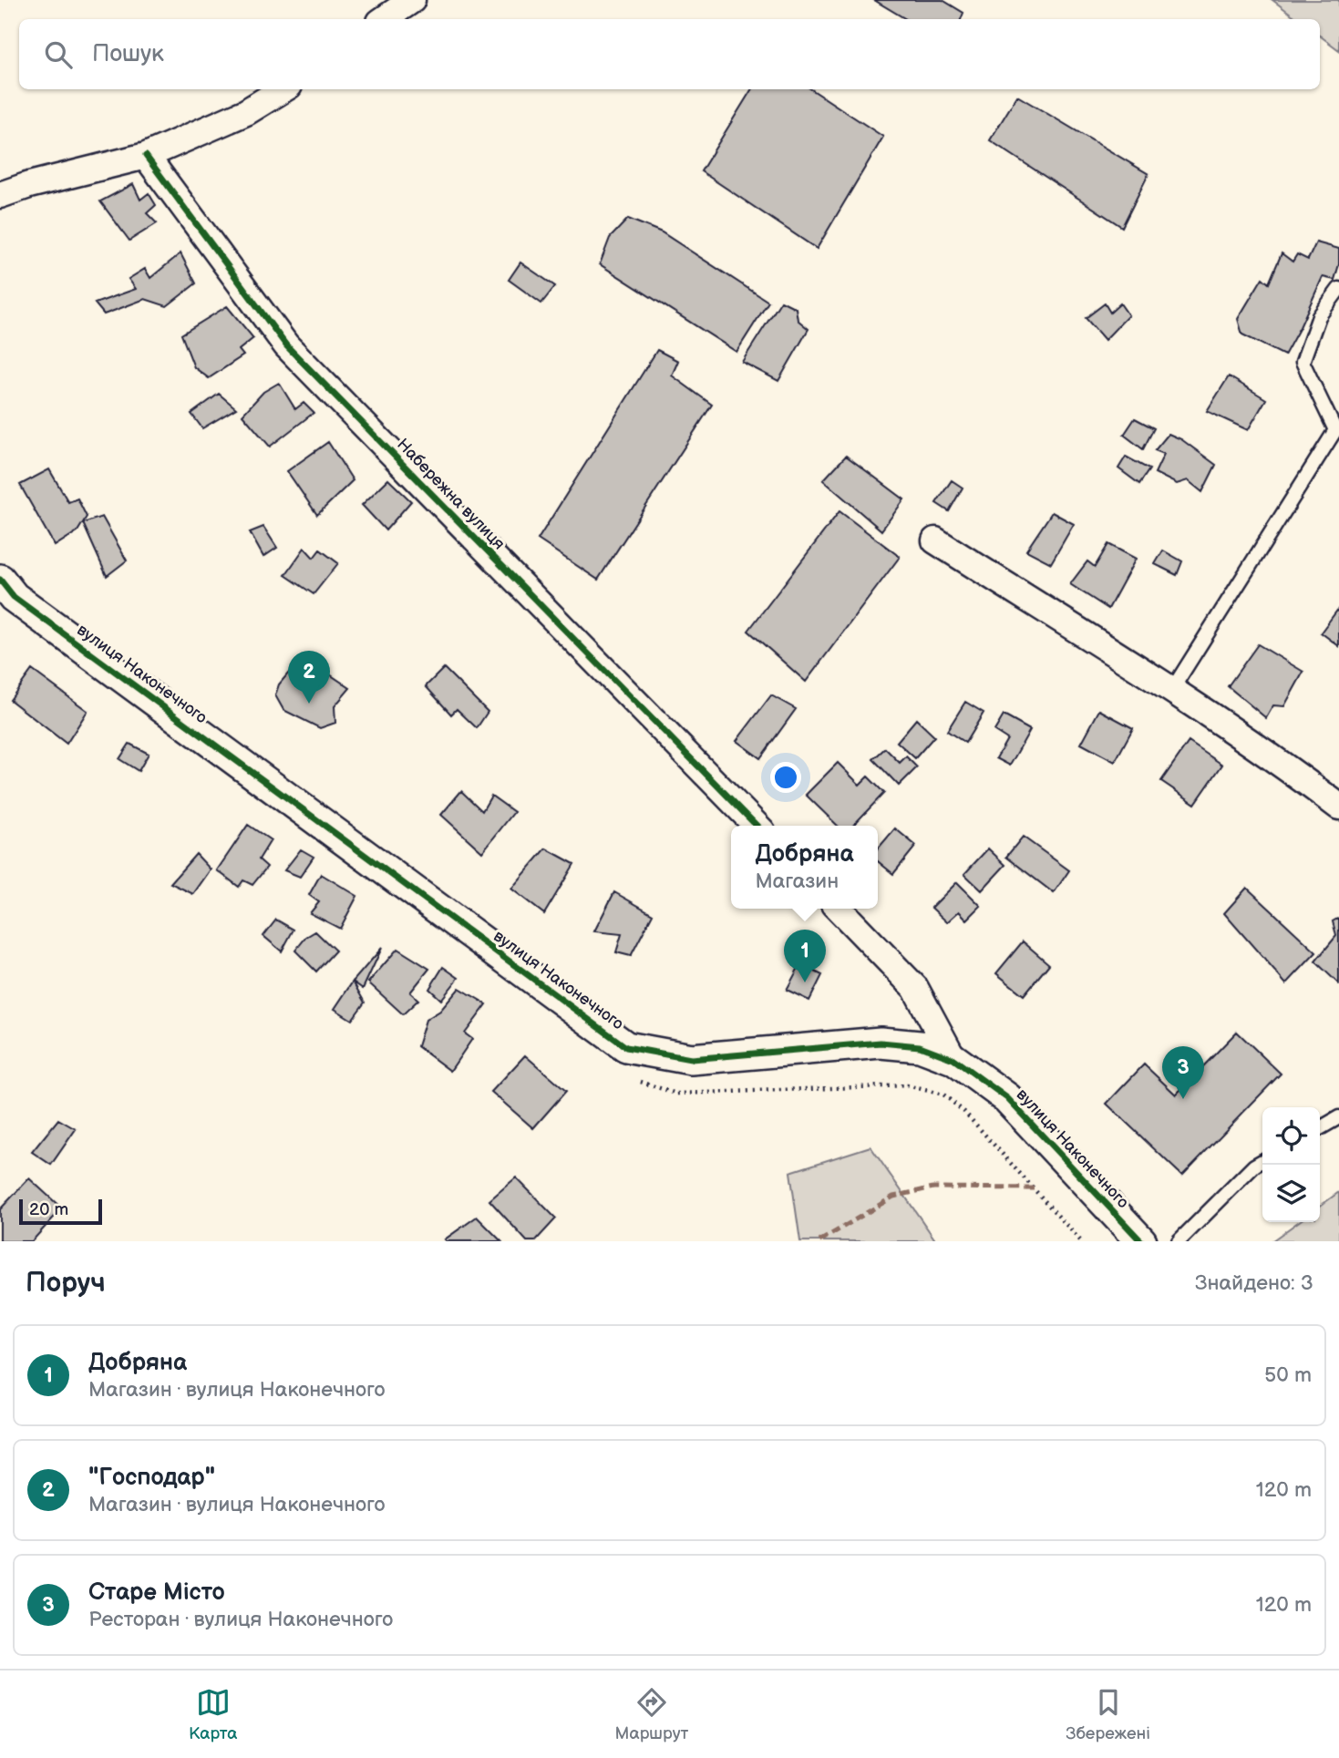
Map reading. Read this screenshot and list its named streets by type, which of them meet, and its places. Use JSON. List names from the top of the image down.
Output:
{
  "streets": {
    "street": ["Набережна вулиця", "вулиця Наконечного"]
  },
  "scale_bar": "20 m",
  "page": {
    "search": "Пошук",
    "pins": ["2", "1", "3"],
    "popup": ["Добряна", "Магазин"],
    "scale": "20 m",
    "heading": ["Поруч", "Знайдено: 3"],
    "list": [
      {
        "mark": "1",
        "name": "Добряна",
        "note": "Магазин · вулиця Наконечного",
        "value": "50 m"
      },
      {
        "mark": "2",
        "name": "\"Господар\"",
        "note": "Магазин · вулиця Наконечного",
        "value": "120 m"
      },
      {
        "mark": "3",
        "name": "Старе Місто",
        "note": "Ресторан · вулиця Наконечного",
        "value": "120 m"
      }
    ],
    "nav": ["Карта", "Маршрут", "Збережені"]
  }
}
